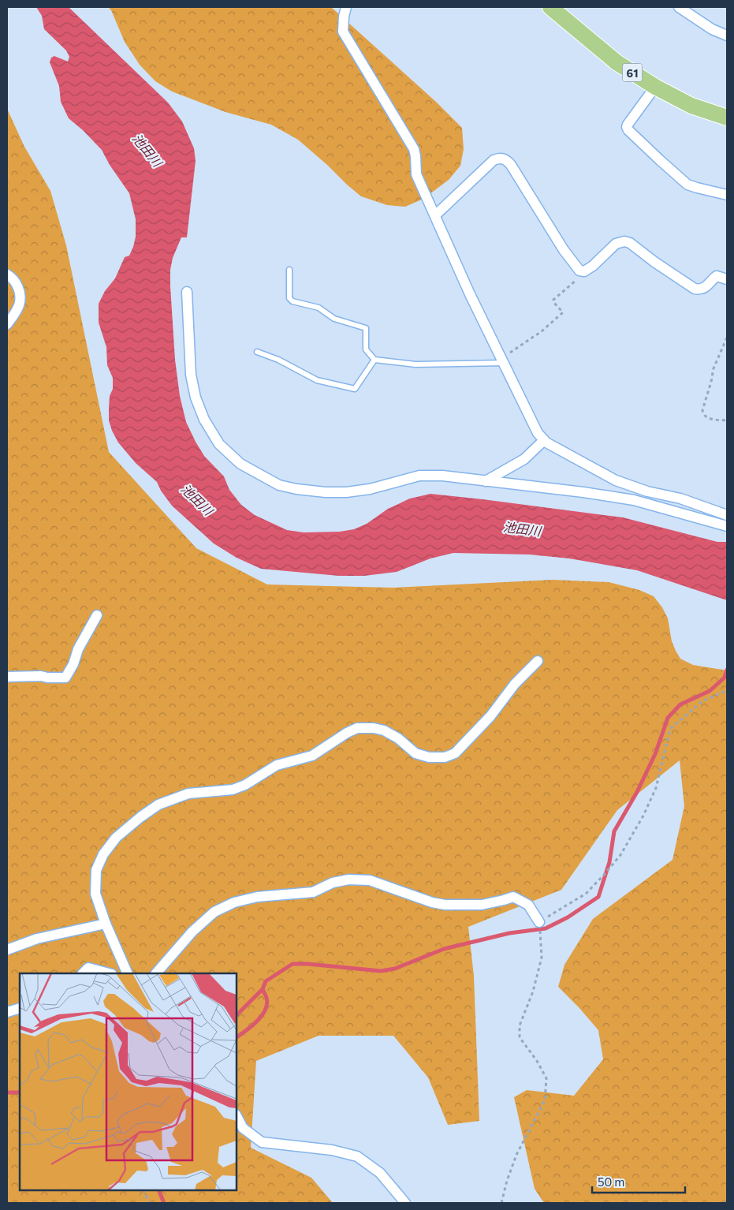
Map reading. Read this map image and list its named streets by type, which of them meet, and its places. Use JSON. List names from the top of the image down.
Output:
{
  "streets": {
    "main road": ["61"]
  },
  "water": ["池田川"],
  "scale_bar": "50 m"
}
